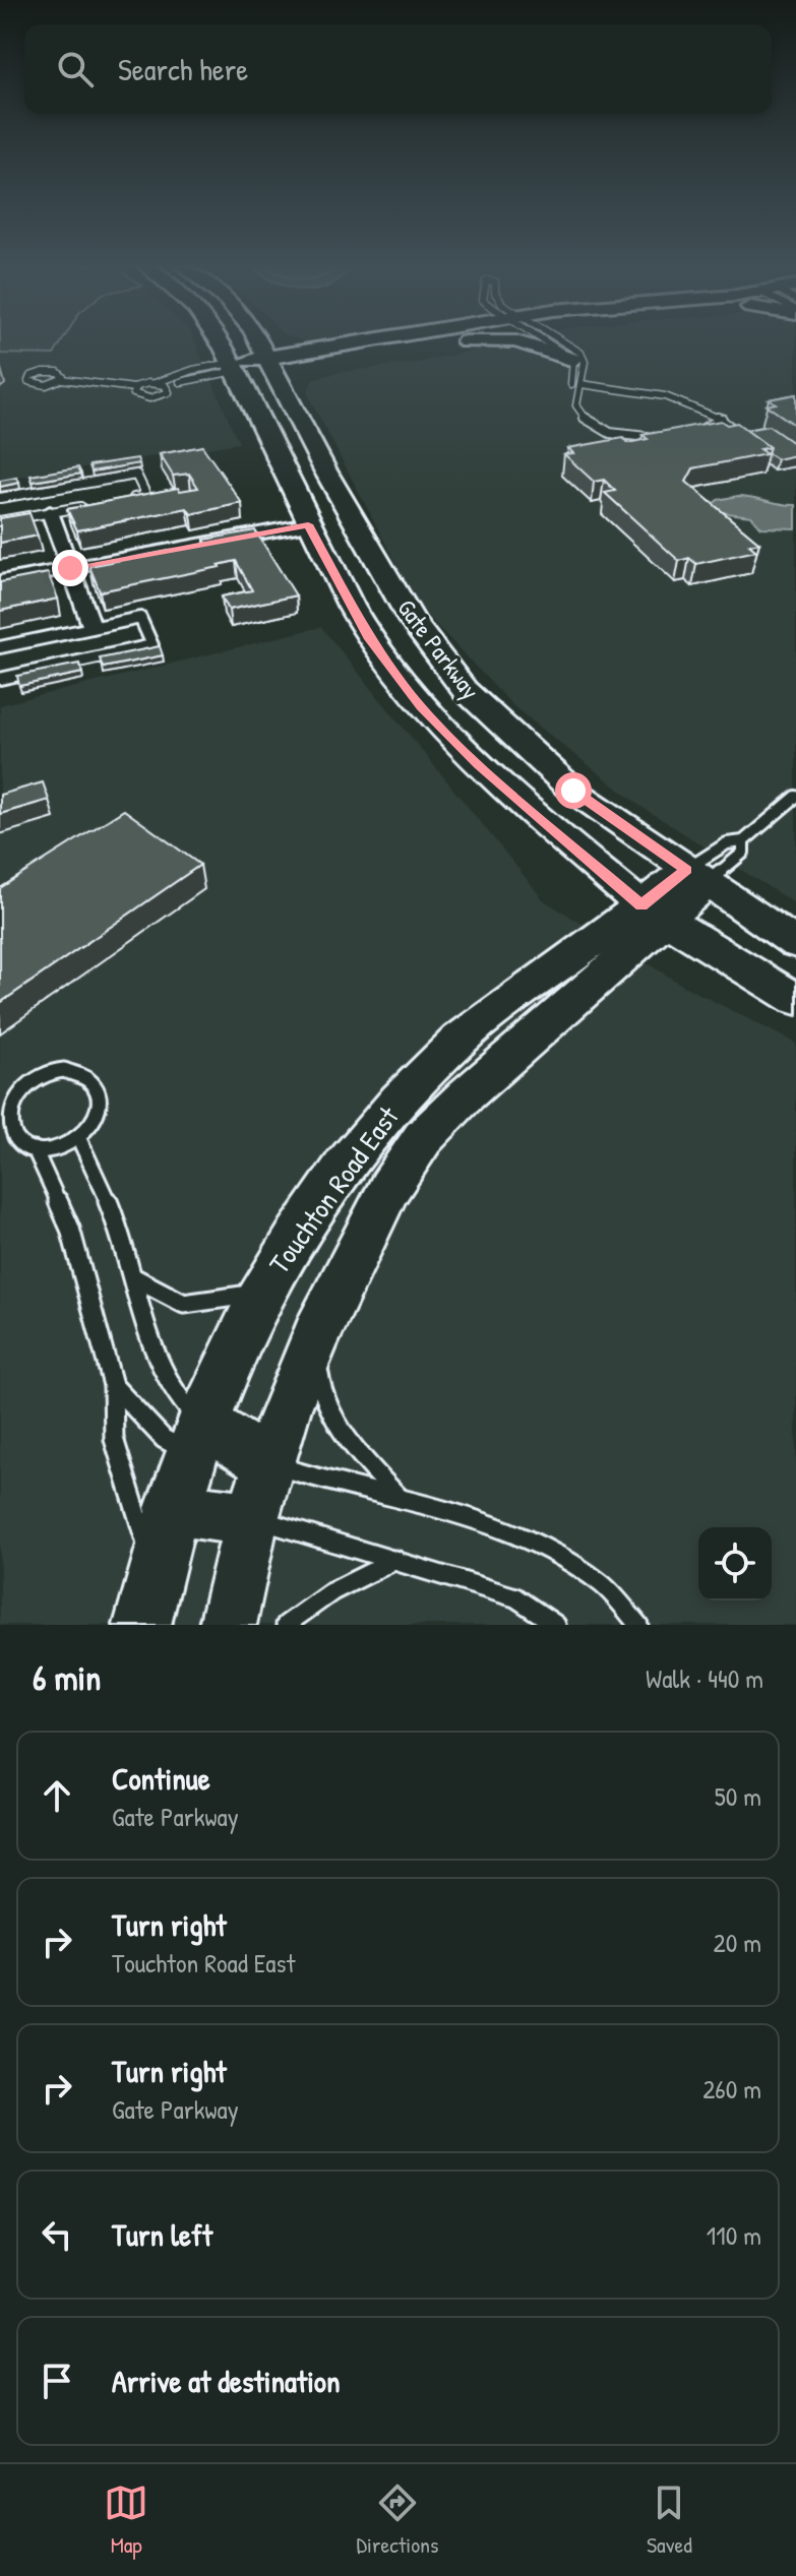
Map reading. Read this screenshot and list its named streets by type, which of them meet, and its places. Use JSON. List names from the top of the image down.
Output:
{
  "streets": {
    "main road": ["Gate Parkway", "Touchton Road East"]
  },
  "crossings": [
    ["Gate Parkway", "Touchton Road East"]
  ],
  "page": {
    "search": "Search here",
    "heading": ["6 min", "Walk · 440 m"],
    "list": [
      ["Continue", "Gate Parkway", "50 m"],
      ["Turn right", "Touchton Road East", "20 m"],
      ["Turn right", "Gate Parkway", "260 m"],
      ["Turn left", "110 m"],
      "Arrive at destination"
    ],
    "nav": ["Map", "Directions", "Saved"]
  }
}
